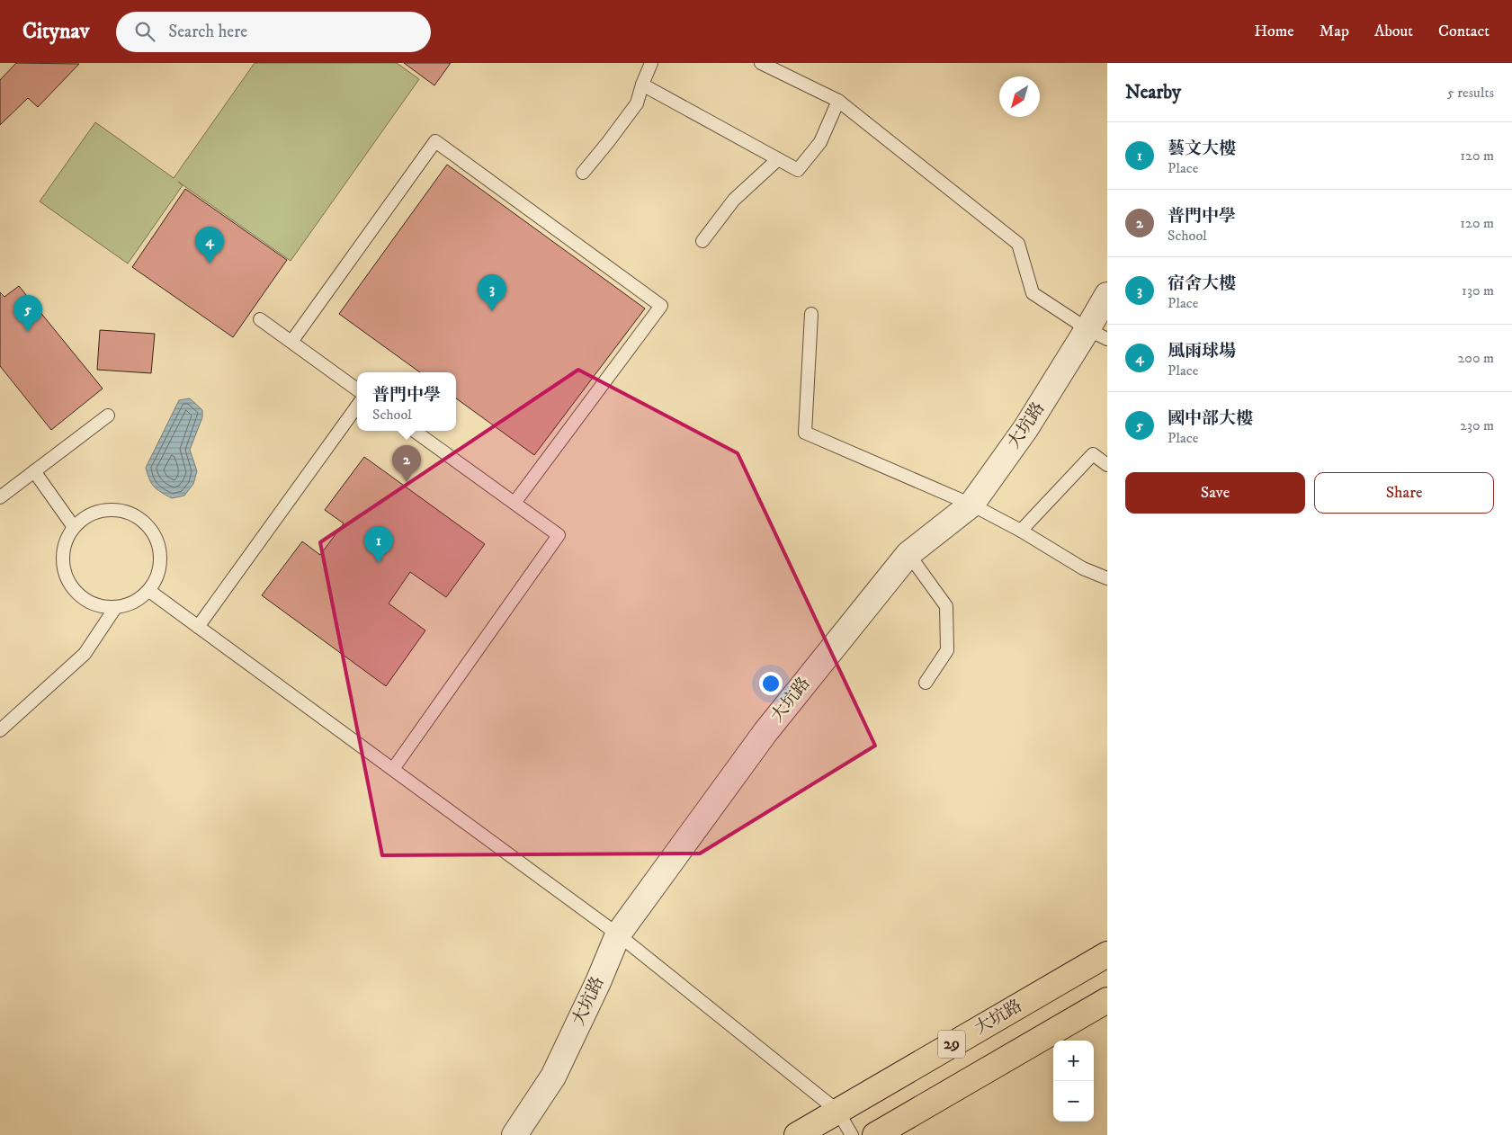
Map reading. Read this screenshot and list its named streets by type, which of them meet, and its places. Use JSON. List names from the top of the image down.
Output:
{
  "streets": {
    "main road": ["大坑路", "29"]
  },
  "north": "bottom left",
  "page": {
    "header": "Citynav",
    "search": "Search here",
    "nav": [
      "Home",
      "Map",
      "About",
      "Contact"
    ],
    "heading": ["Nearby", "5 results"],
    "list": [
      {
        "mark": "1",
        "name": "藝文大樓",
        "note": "Place",
        "value": "120 m"
      },
      {
        "mark": "2",
        "name": "普門中學",
        "note": "School",
        "value": "120 m"
      },
      {
        "mark": "3",
        "name": "宿舍大樓",
        "note": "Place",
        "value": "130 m"
      },
      {
        "mark": "4",
        "name": "風雨球場",
        "note": "Place",
        "value": "200 m"
      },
      {
        "mark": "5",
        "name": "國中部大樓",
        "note": "Place",
        "value": "230 m"
      }
    ],
    "pins": [
      "4",
      "3",
      "5",
      "2",
      "1"
    ],
    "popup": ["普門中學", "School"],
    "buttons": ["Save", "Share"],
    "map_buttons": ["+", "−"]
  }
}
